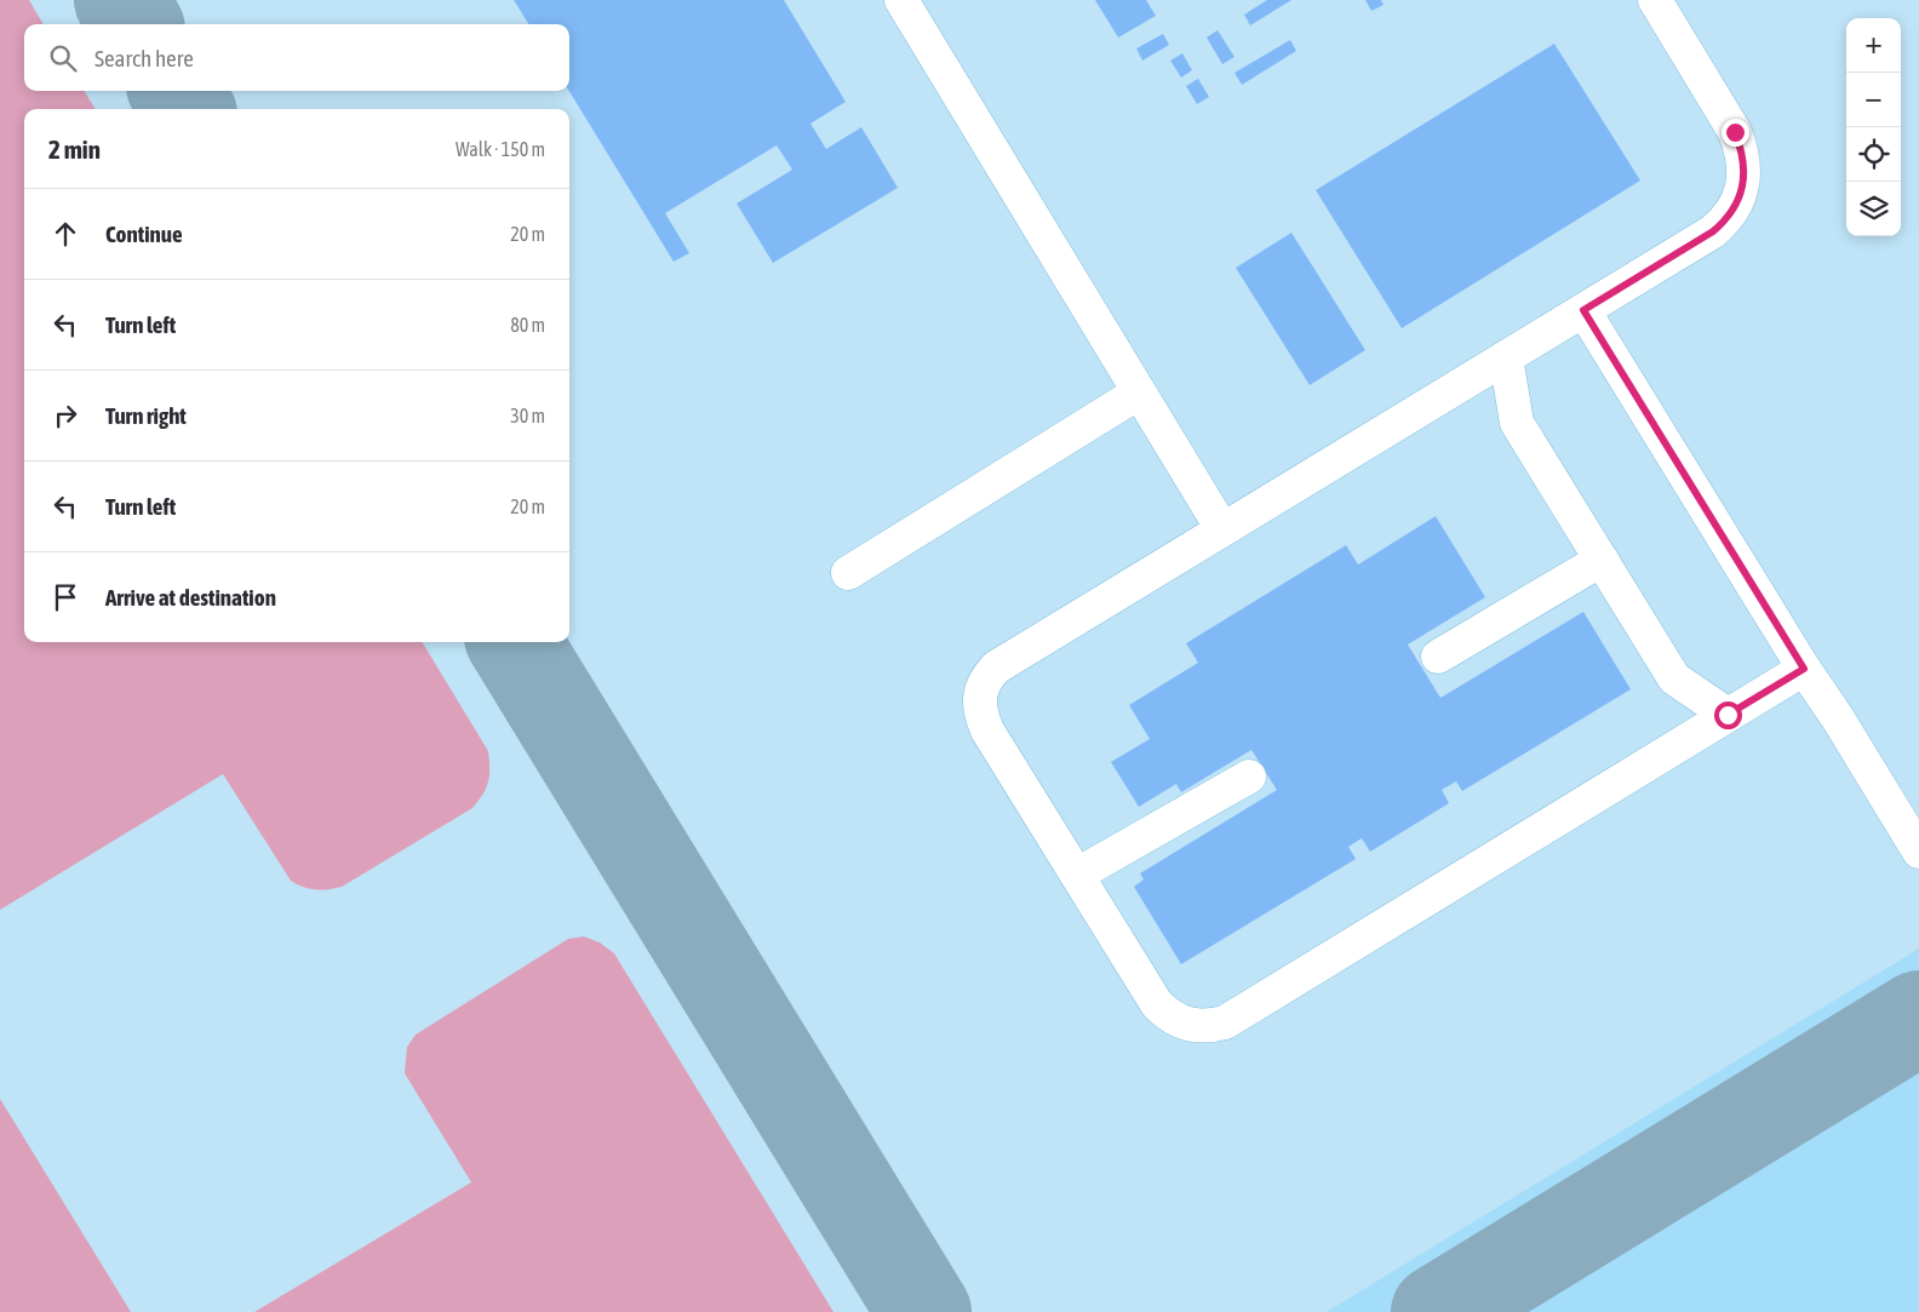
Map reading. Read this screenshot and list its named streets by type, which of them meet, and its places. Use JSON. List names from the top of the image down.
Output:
{
  "page": {
    "map_buttons": ["+", "−"],
    "search": "Search here",
    "heading": ["2 min", "Walk · 150 m"],
    "list": [
      ["Continue", "20 m"],
      ["Turn left", "80 m"],
      ["Turn right", "30 m"],
      ["Turn left", "20 m"],
      "Arrive at destination"
    ]
  }
}
